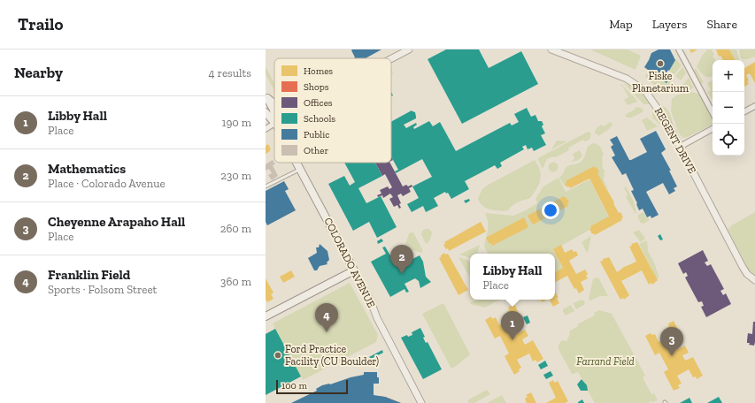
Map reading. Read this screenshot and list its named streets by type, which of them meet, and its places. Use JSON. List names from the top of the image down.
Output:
{
  "streets": {
    "main road": ["COLORADO AVENUE"],
    "street": ["REGENT DRIVE"]
  },
  "parks": ["Farrand Field"],
  "places": ["Fiske Planetarium", "Ford Practice Facility (CU Boulder)"],
  "legend": [
    "Homes",
    "Shops",
    "Offices",
    "Schools",
    "Public",
    "Other"
  ],
  "scale_bar": "100 m",
  "page": {
    "header": "Trailo",
    "nav": ["Map", "Layers", "Share"],
    "heading": ["Nearby", "4 results"],
    "map_buttons": ["+", "−"],
    "list": [
      {
        "mark": "1",
        "name": "Libby Hall",
        "note": "Place",
        "value": "190 m"
      },
      {
        "mark": "2",
        "name": "Mathematics",
        "note": "Place · Colorado Avenue",
        "value": "230 m"
      },
      {
        "mark": "3",
        "name": "Cheyenne Arapaho Hall",
        "note": "Place",
        "value": "260 m"
      },
      {
        "mark": "4",
        "name": "Franklin Field",
        "note": "Sports · Folsom Street",
        "value": "360 m"
      }
    ],
    "pins": [
      "2",
      "4",
      "1",
      "3"
    ],
    "popup": ["Libby Hall", "Place"],
    "scale": "100 m"
  }
}
